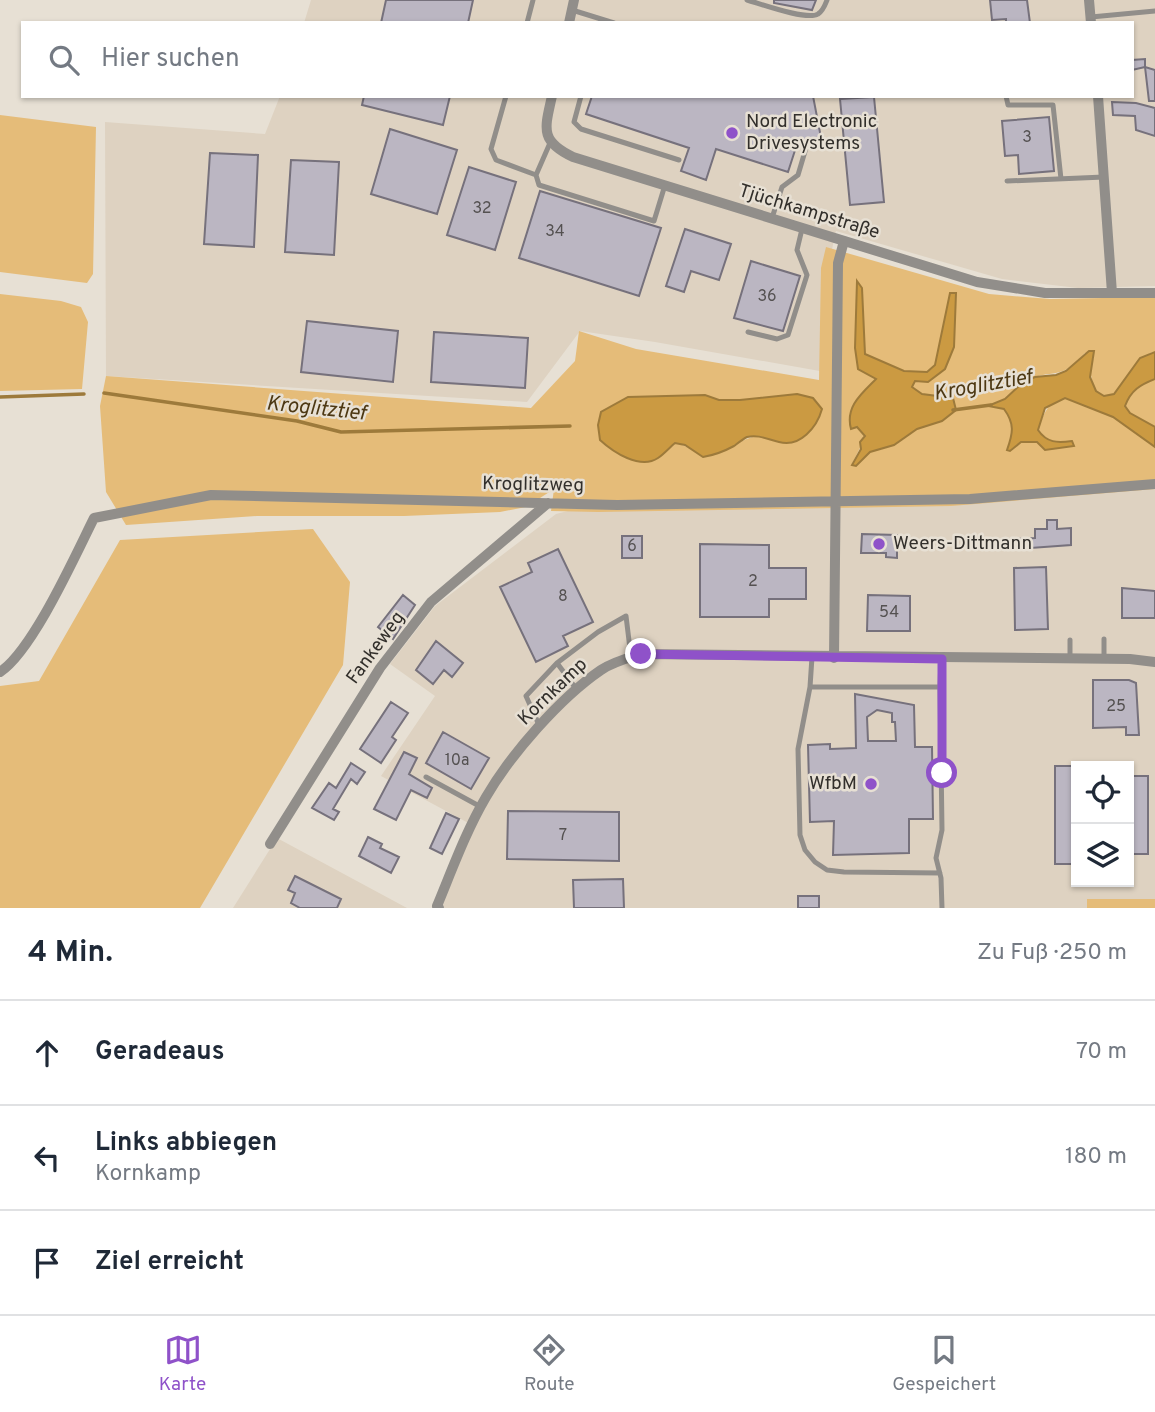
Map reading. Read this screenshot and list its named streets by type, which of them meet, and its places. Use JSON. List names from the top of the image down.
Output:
{
  "streets": {
    "street": [
      "Tjüchkampstraße",
      "Kroglitzweg",
      "Fankeweg",
      "Kornkamp"
    ]
  },
  "crossings": [
    ["Kroglitzweg", "Fankeweg"]
  ],
  "water": ["Kroglitztief"],
  "places": ["Nord Electronic Drivesystems", "Weers-Dittmann", "WfbM"],
  "house_numbers": [
    "3",
    "32",
    "34",
    "36",
    "6",
    "2",
    "8",
    "54",
    "25",
    "10a",
    "7"
  ],
  "page": {
    "search": "Hier suchen",
    "heading": ["4 Min.", "Zu Fuß · 250 m"],
    "list": [
      ["Geradeaus", "70 m"],
      ["Links abbiegen", "Kornkamp", "180 m"],
      "Ziel erreicht"
    ],
    "nav": ["Karte", "Route", "Gespeichert"]
  }
}
